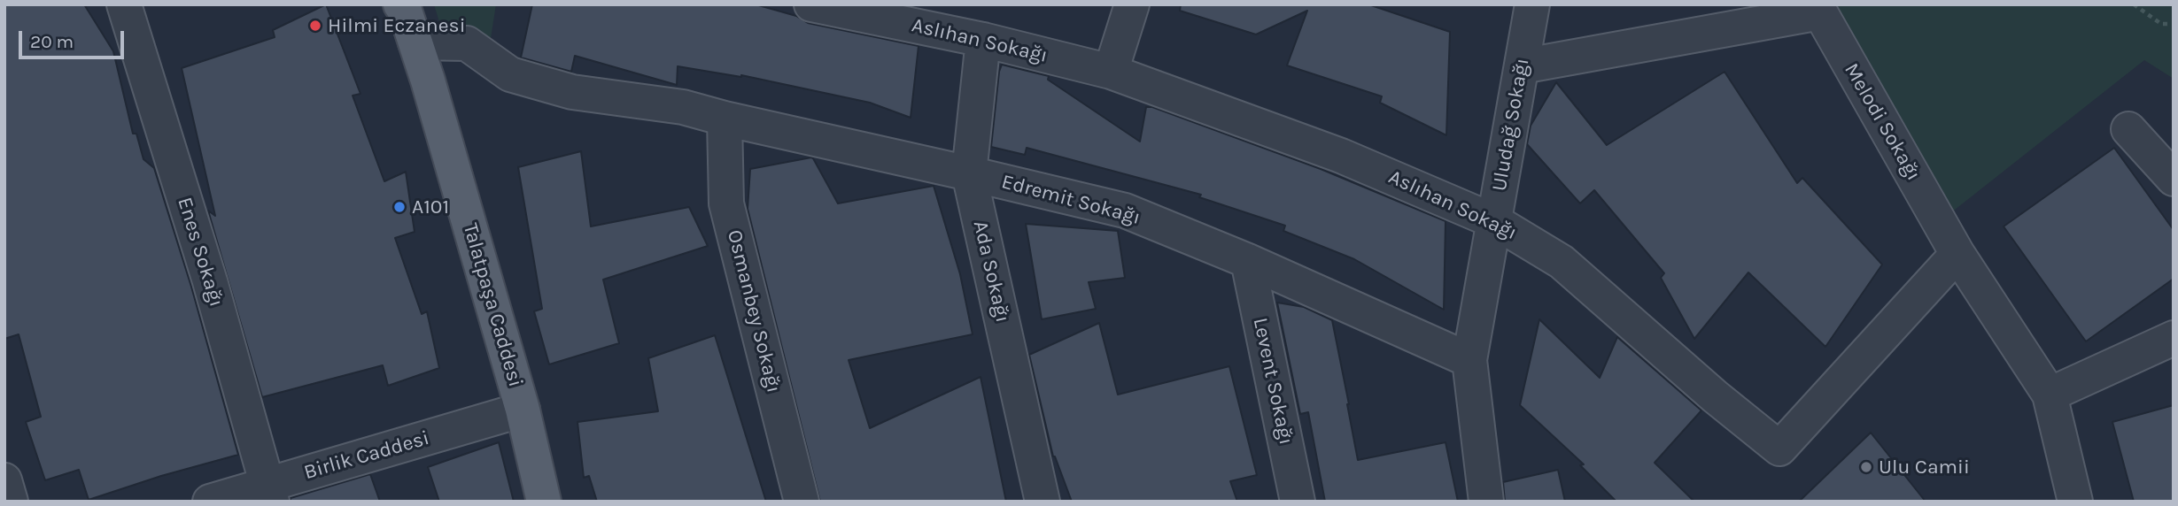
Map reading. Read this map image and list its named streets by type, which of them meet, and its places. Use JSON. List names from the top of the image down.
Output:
{
  "streets": {
    "main road": ["Talatpaşa Caddesi"],
    "street": [
      "Aslıhan Sokağı",
      "Melodi Sokağı",
      "Uludağ Sokağı",
      "Edremit Sokağı",
      "Enes Sokağı",
      "Ada Sokağı",
      "Osmanbey Sokağı",
      "Levent Sokağı",
      "Birlik Caddesi"
    ]
  },
  "crossings": [
    ["Aslıhan Sokağı", "Melodi Sokağı"],
    ["Aslıhan Sokağı", "Uludağ Sokağı"],
    ["Aslıhan Sokağı", "Ada Sokağı"],
    ["Melodi Sokağı", "Uludağ Sokağı"],
    ["Uludağ Sokağı", "Edremit Sokağı"],
    ["Edremit Sokağı", "Ada Sokağı"],
    ["Edremit Sokağı", "Talatpaşa Caddesi"],
    ["Edremit Sokağı", "Osmanbey Sokağı"],
    ["Edremit Sokağı", "Levent Sokağı"],
    ["Enes Sokağı", "Birlik Caddesi"],
    ["Talatpaşa Caddesi", "Birlik Caddesi"]
  ],
  "places": ["Hilmi Eczanesi", "A101", "Ulu Camii"],
  "scale_bar": "20 m"
}
